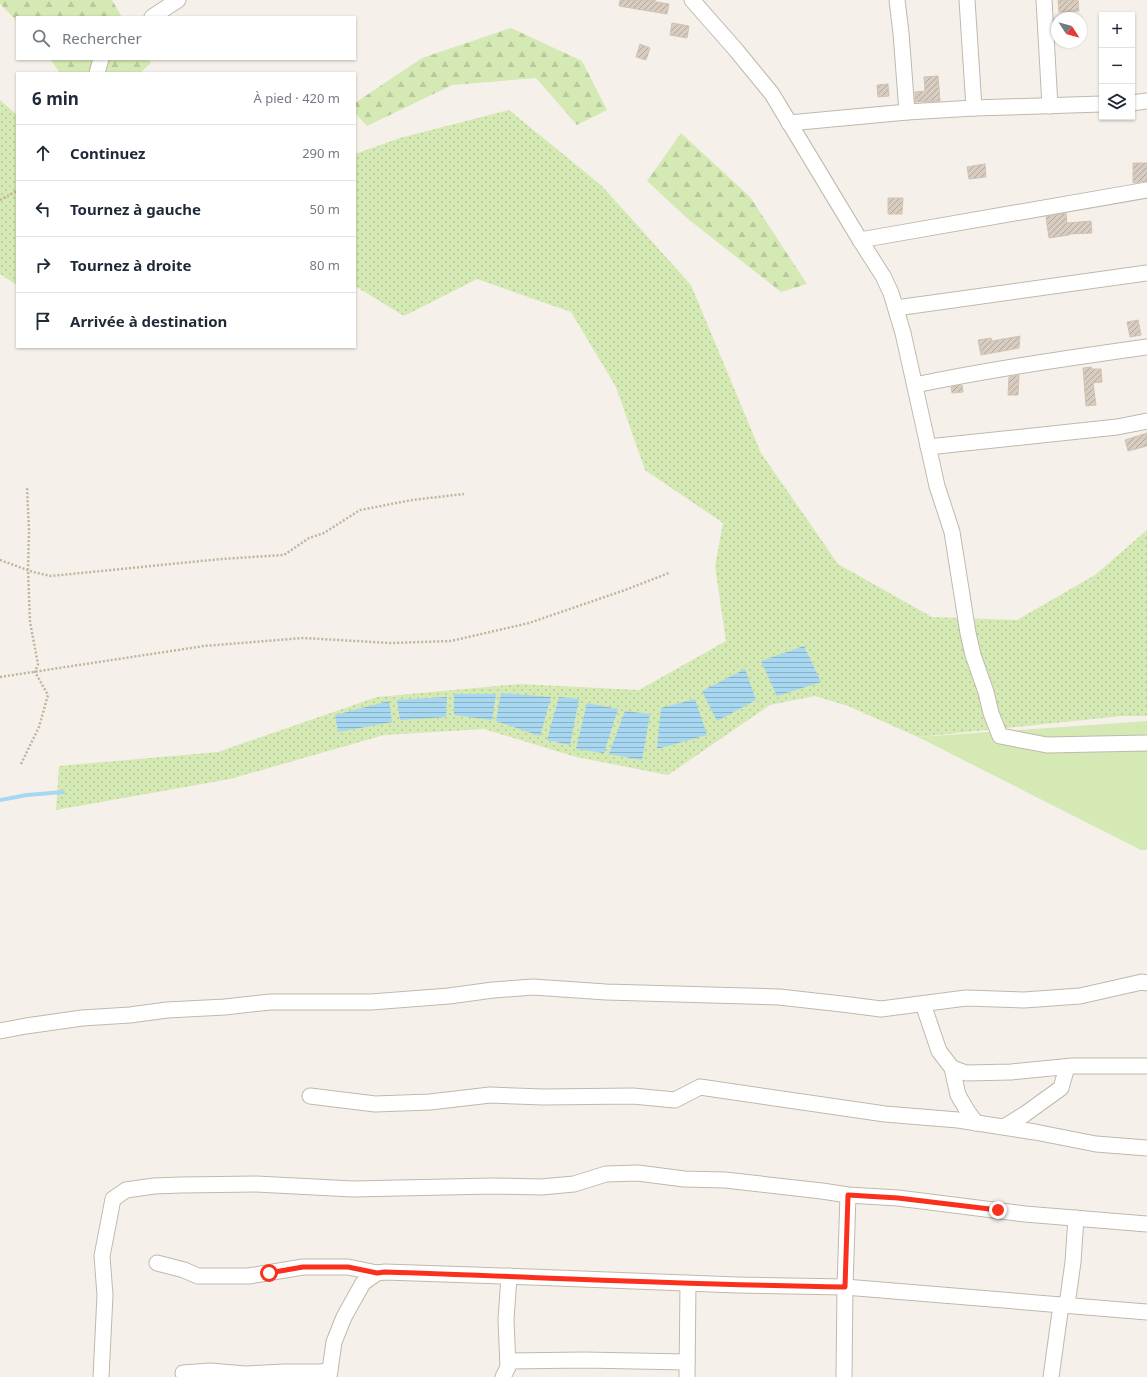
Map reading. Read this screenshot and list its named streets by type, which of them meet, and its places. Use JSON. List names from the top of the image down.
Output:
{
  "north": "bottom right",
  "page": {
    "map_buttons": ["+", "−"],
    "search": "Rechercher",
    "heading": ["6 min", "À pied · 420 m"],
    "list": [
      ["Continuez", "290 m"],
      ["Tournez à gauche", "50 m"],
      ["Tournez à droite", "80 m"],
      "Arrivée à destination"
    ]
  }
}
